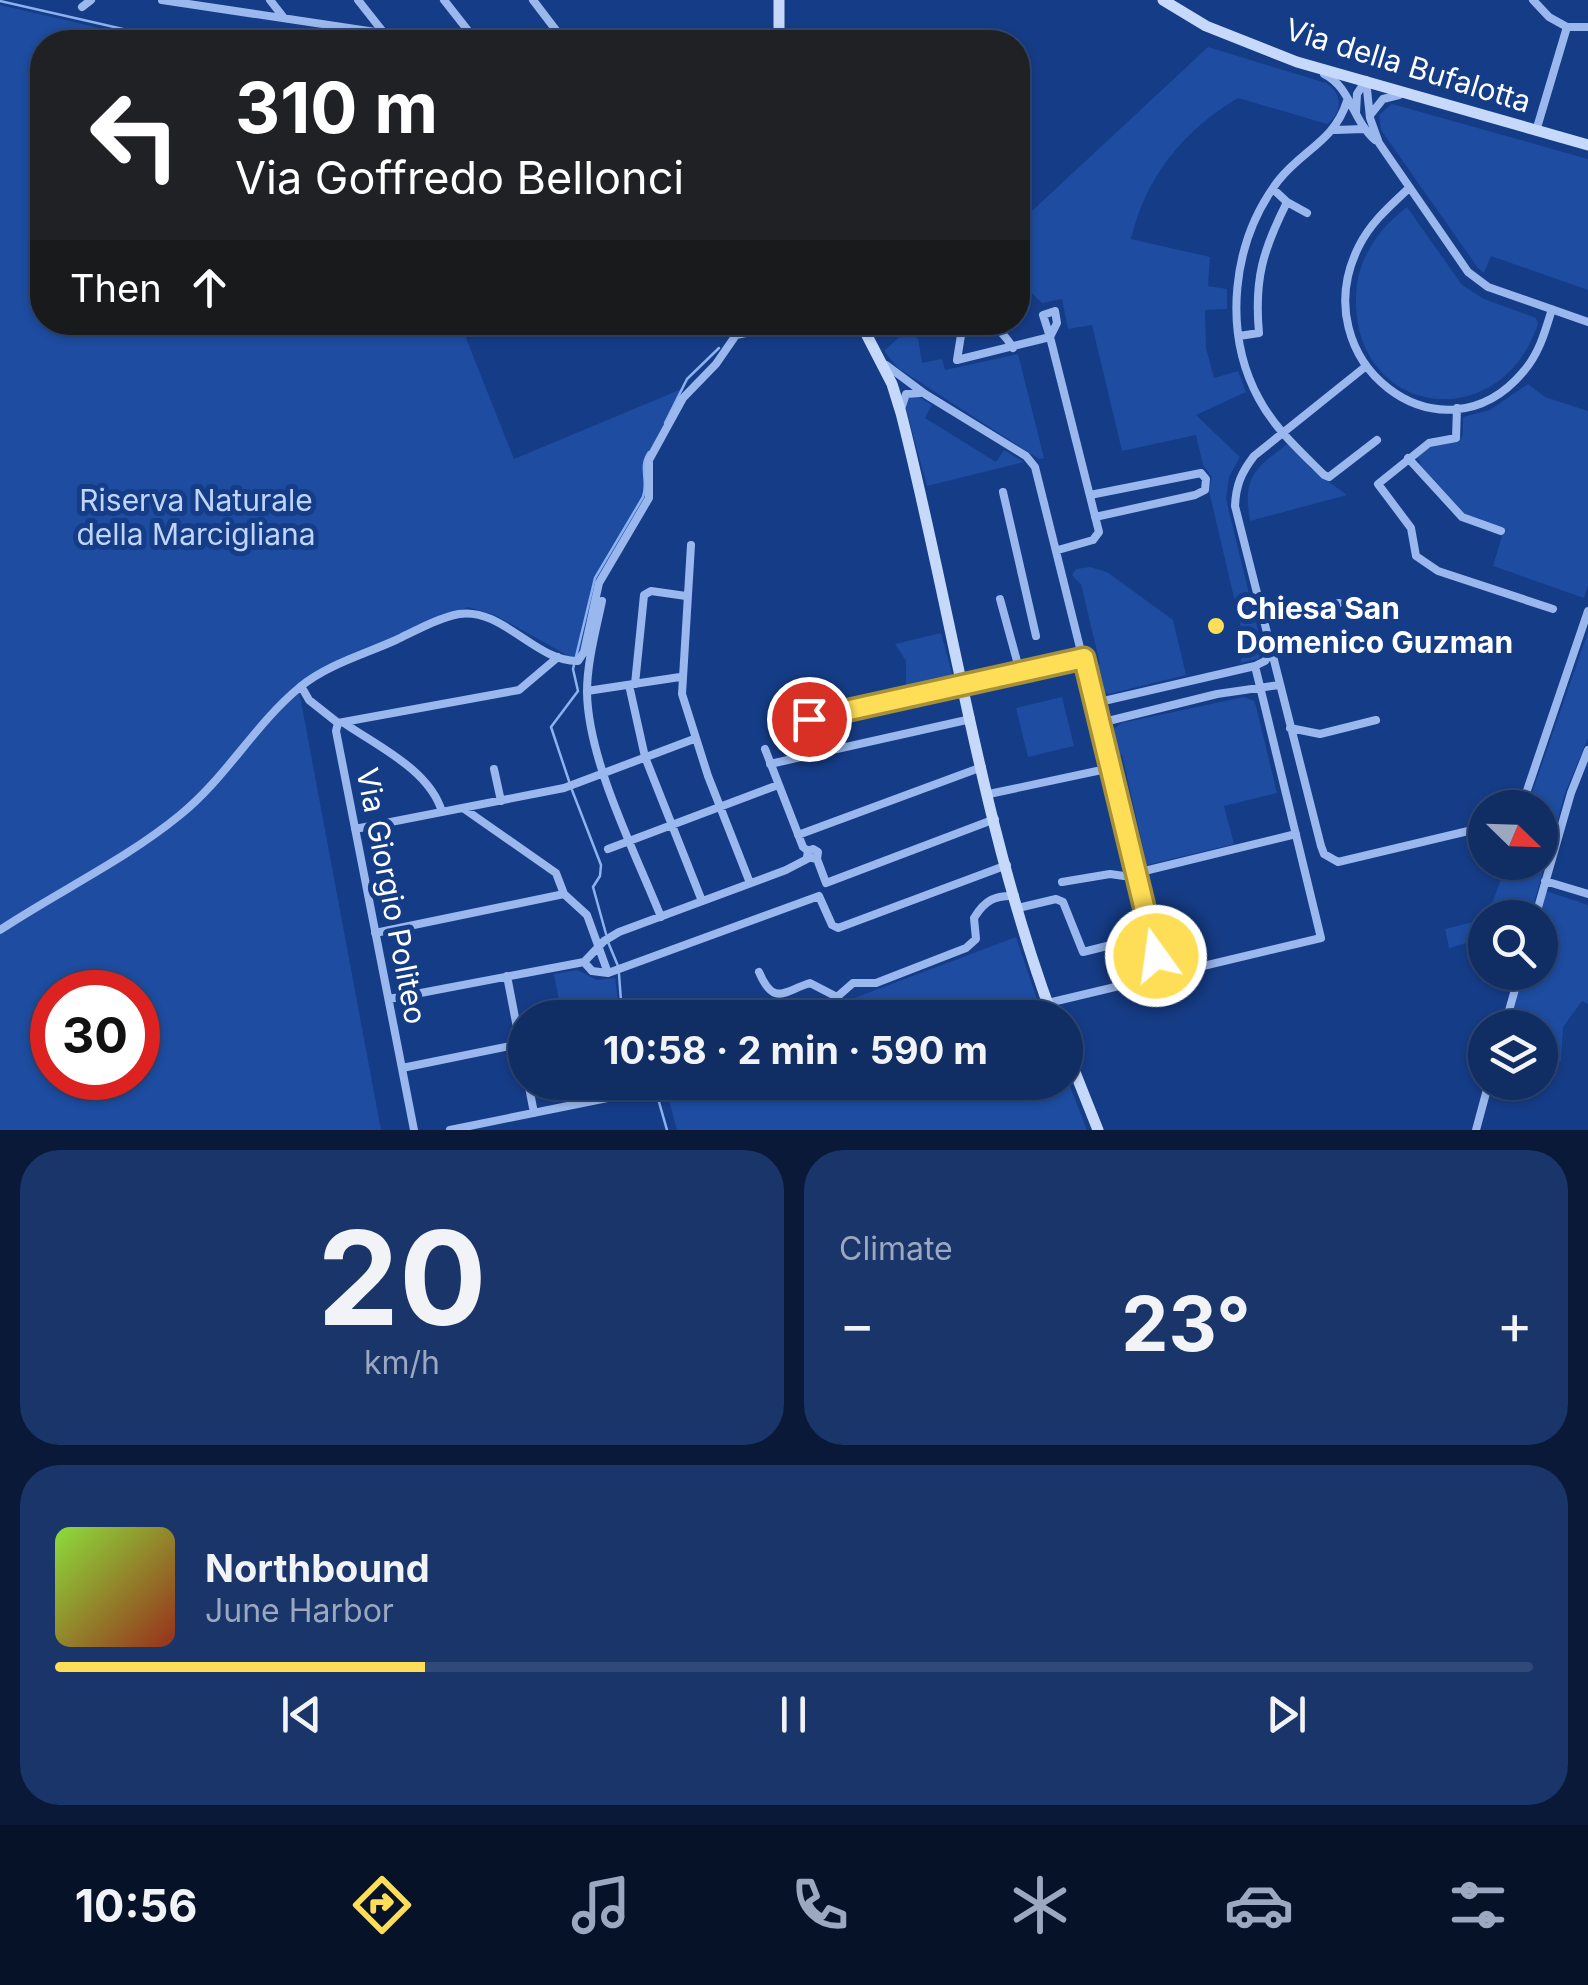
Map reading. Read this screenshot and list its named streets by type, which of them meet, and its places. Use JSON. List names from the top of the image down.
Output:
{
  "streets": {
    "street": ["Via della Bufalotta", "Via Giorgio Politeo"]
  },
  "parks": ["Riserva Naturale della Marcigliana"],
  "places": ["Chiesa San Domenico Guzman"],
  "north": "bottom right",
  "page": {
    "turn": ["310 m", "Via Goffredo Bellonci"],
    "then": "Then",
    "limit": "30",
    "trip": "10:58 · 2 min · 590 m",
    "tile": [
      ["20", "km/h"],
      "Climate"
    ],
    "heat": ["−", "23°", "+"],
    "song": ["Northbound", "June Harbor"],
    "tabs": "10:56"
  }
}
